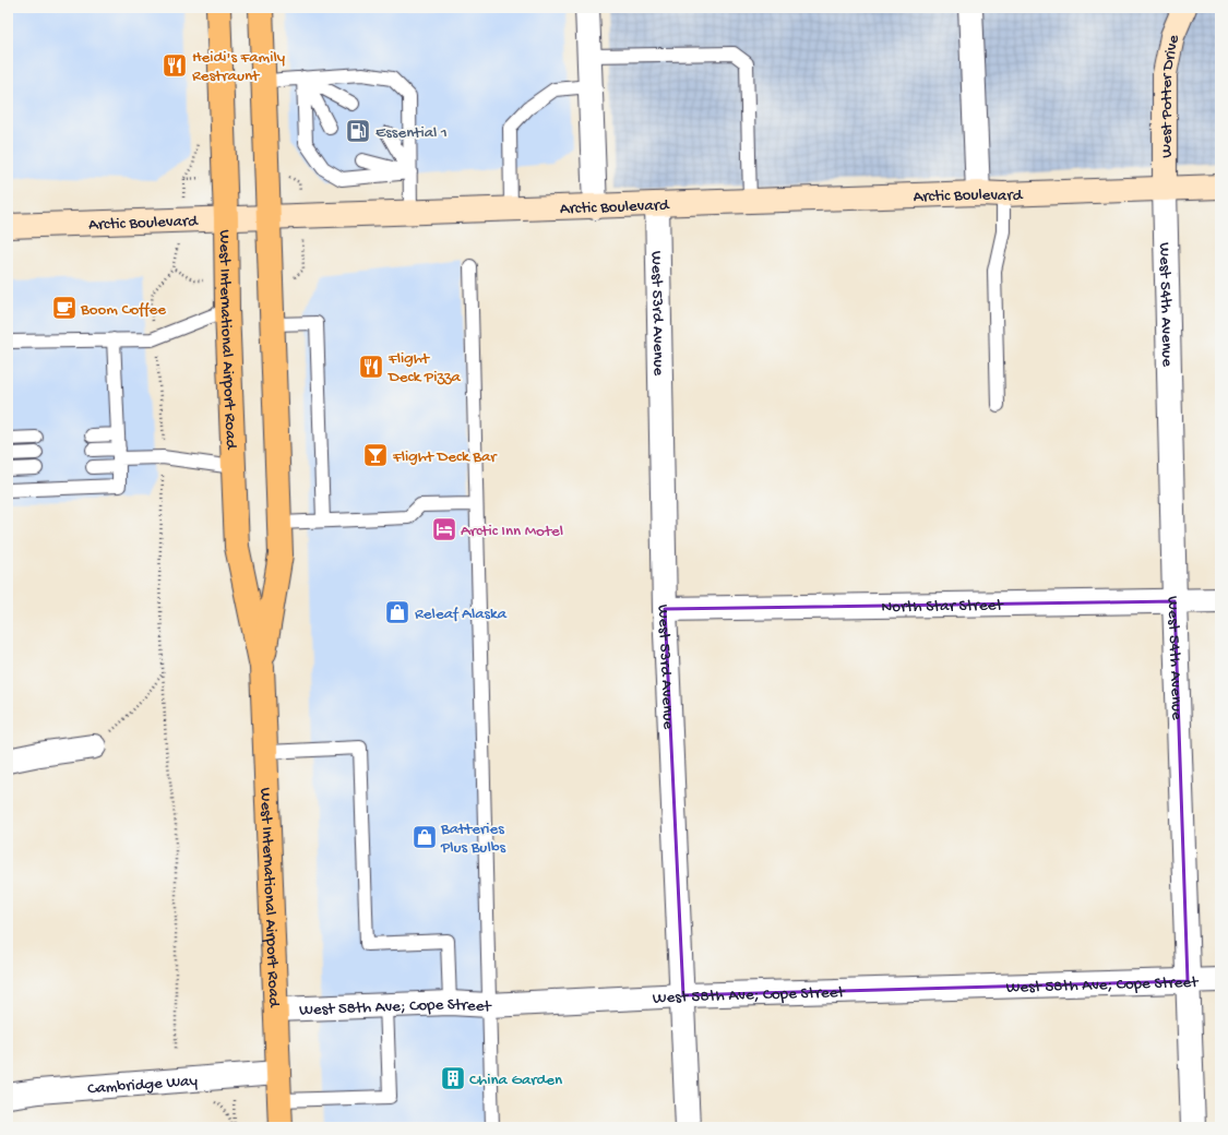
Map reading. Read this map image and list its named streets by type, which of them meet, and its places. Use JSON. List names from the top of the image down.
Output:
{
  "streets": {
    "main road": ["West Potter Drive", "Arctic Boulevard", "West International Airport Road"],
    "street": [
      "West 54th Avenue",
      "West 53rd Avenue",
      "North Star Street",
      "West 58th Ave; Cope Street",
      "Cambridge Way"
    ]
  },
  "crossings": [
    ["West Potter Drive", "Arctic Boulevard"],
    ["West Potter Drive", "West 54th Avenue"],
    ["Arctic Boulevard", "West 54th Avenue"],
    ["Arctic Boulevard", "West 53rd Avenue"],
    ["Arctic Boulevard", "West International Airport Road"],
    ["West 54th Avenue", "North Star Street"],
    ["West 54th Avenue", "West 58th Ave; Cope Street"],
    ["West 53rd Avenue", "North Star Street"],
    ["West 53rd Avenue", "West 58th Ave; Cope Street"],
    ["West International Airport Road", "West 58th Ave; Cope Street"],
    ["West International Airport Road", "Cambridge Way"]
  ],
  "places": {
    "restaurant": ["Heidi's Family Restraunt", "Flight Deck Pizza"],
    "fuel station": ["Essential 1"],
    "cafe": ["Boom Coffee"],
    "bar": ["Flight Deck Bar"],
    "hotel": ["Arctic Inn Motel"],
    "shop": ["Releaf Alaska", "Batteries Plus Bulbs"],
    "building": ["China Garden"]
  }
}
